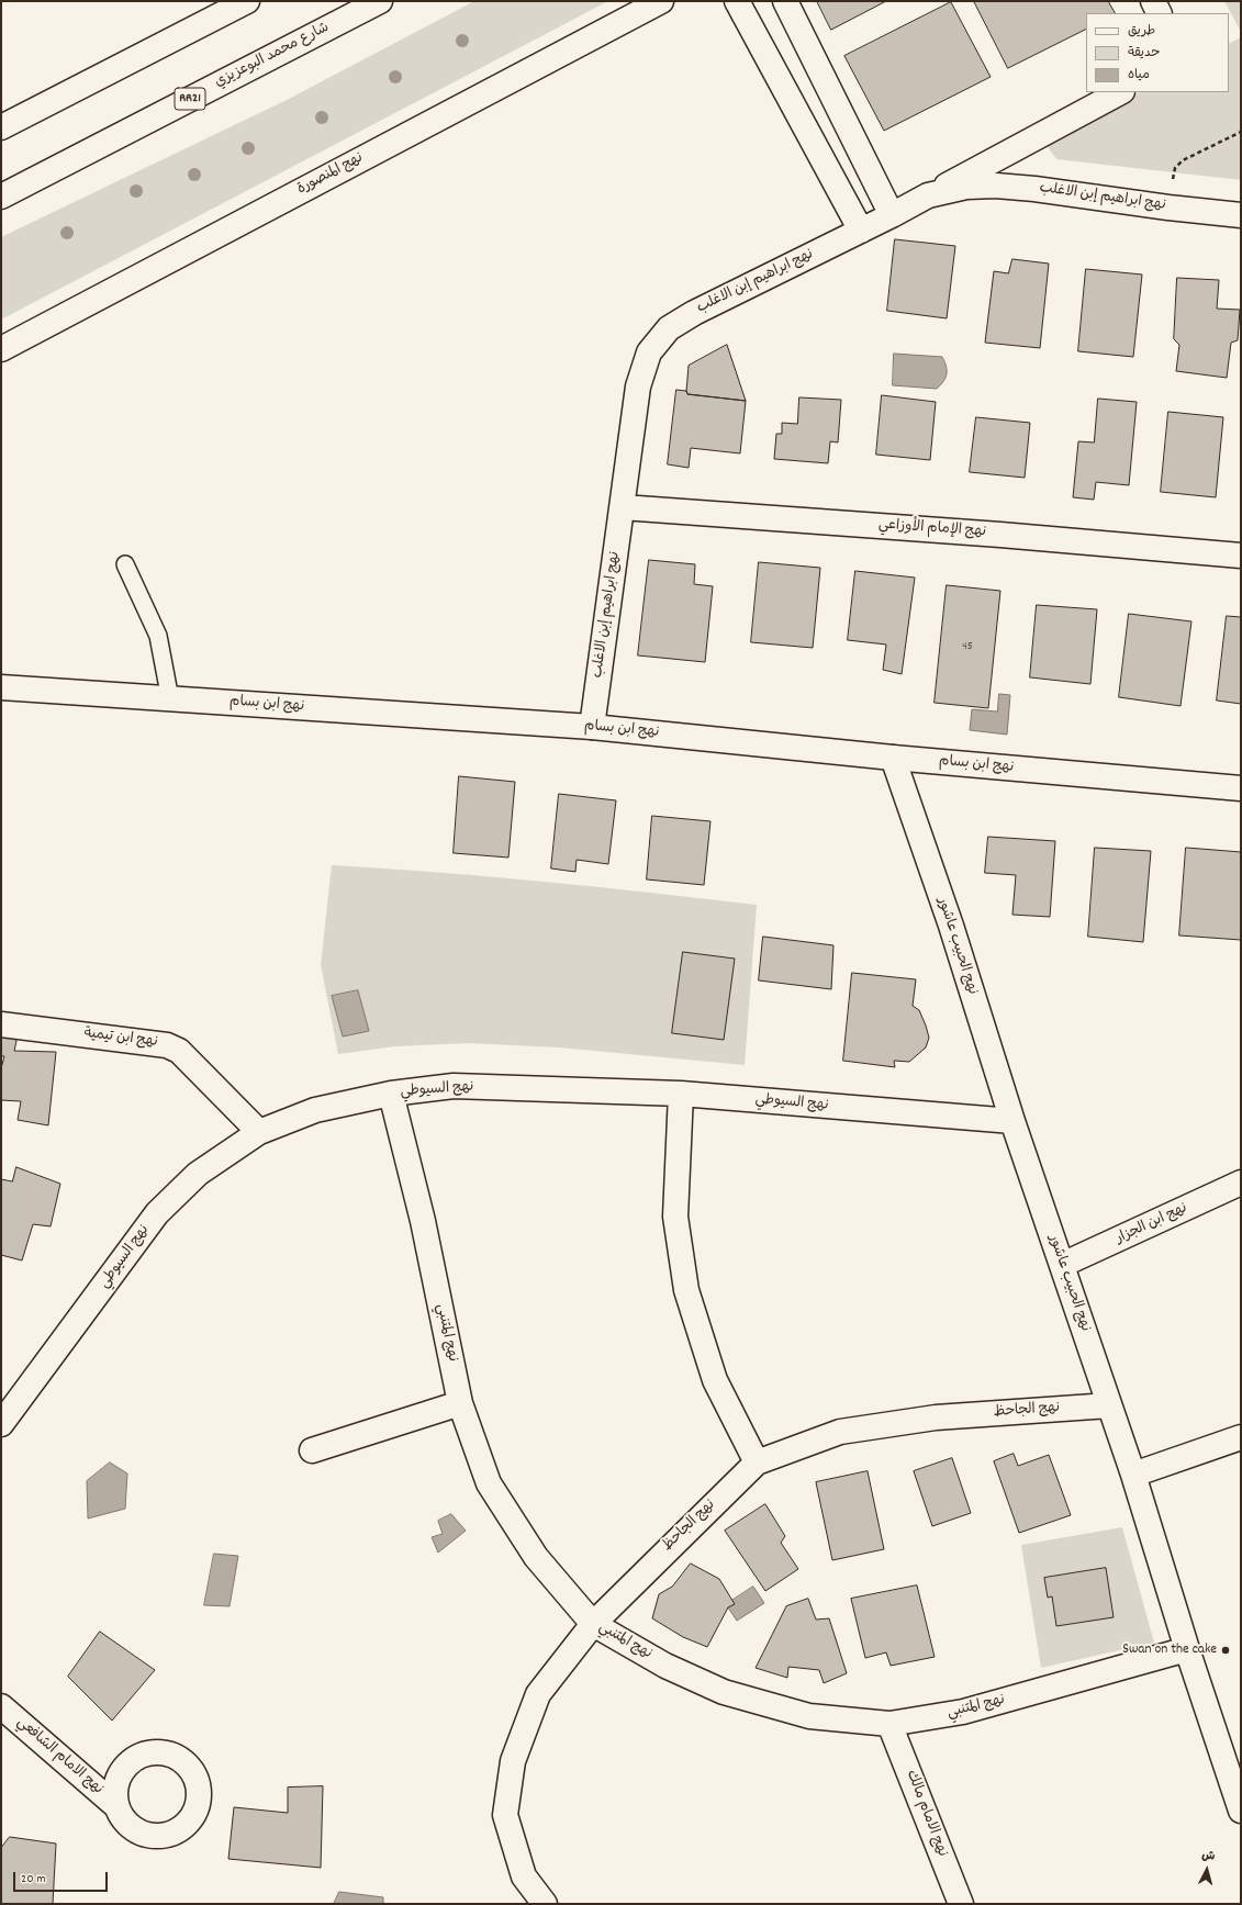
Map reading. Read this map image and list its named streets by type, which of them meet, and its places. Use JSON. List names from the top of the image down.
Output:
{
  "streets": {
    "main road": [
      "شارع محمد البوعزيزي",
      "RR21",
      "نهج المنصورة",
      "نهج ابراهيم إبن الاغلب",
      "نهج الإمام الأوزاعي",
      "نهج ابن بسام",
      "نهج الحبيب عاشور",
      "نهج ابن تيمية",
      "نهج السيوطي",
      "نهج ابن الجزار",
      "نهج المتنبي",
      "نهج الجاحظ",
      "نهج الامام الشافعي",
      "نهج الامام مالك"
    ]
  },
  "crossings": [
    ["نهج ابراهيم إبن الاغلب", "نهج الإمام الأوزاعي"],
    ["نهج ابراهيم إبن الاغلب", "نهج ابن بسام"],
    ["نهج ابن بسام", "نهج الحبيب عاشور"],
    ["نهج الحبيب عاشور", "نهج السيوطي"],
    ["نهج الحبيب عاشور", "نهج ابن الجزار"],
    ["نهج الحبيب عاشور", "نهج المتنبي"],
    ["نهج الحبيب عاشور", "نهج الجاحظ"],
    ["نهج ابن تيمية", "نهج السيوطي"],
    ["نهج السيوطي", "نهج المتنبي"],
    ["نهج المتنبي", "نهج الجاحظ"],
    ["نهج المتنبي", "نهج الامام مالك"]
  ],
  "places": ["Swan on the cake"],
  "house_numbers": ["45"],
  "legend": ["طريق", "حديقة", "مياه"],
  "scale_bar": "20 m",
  "north": "top"
}
